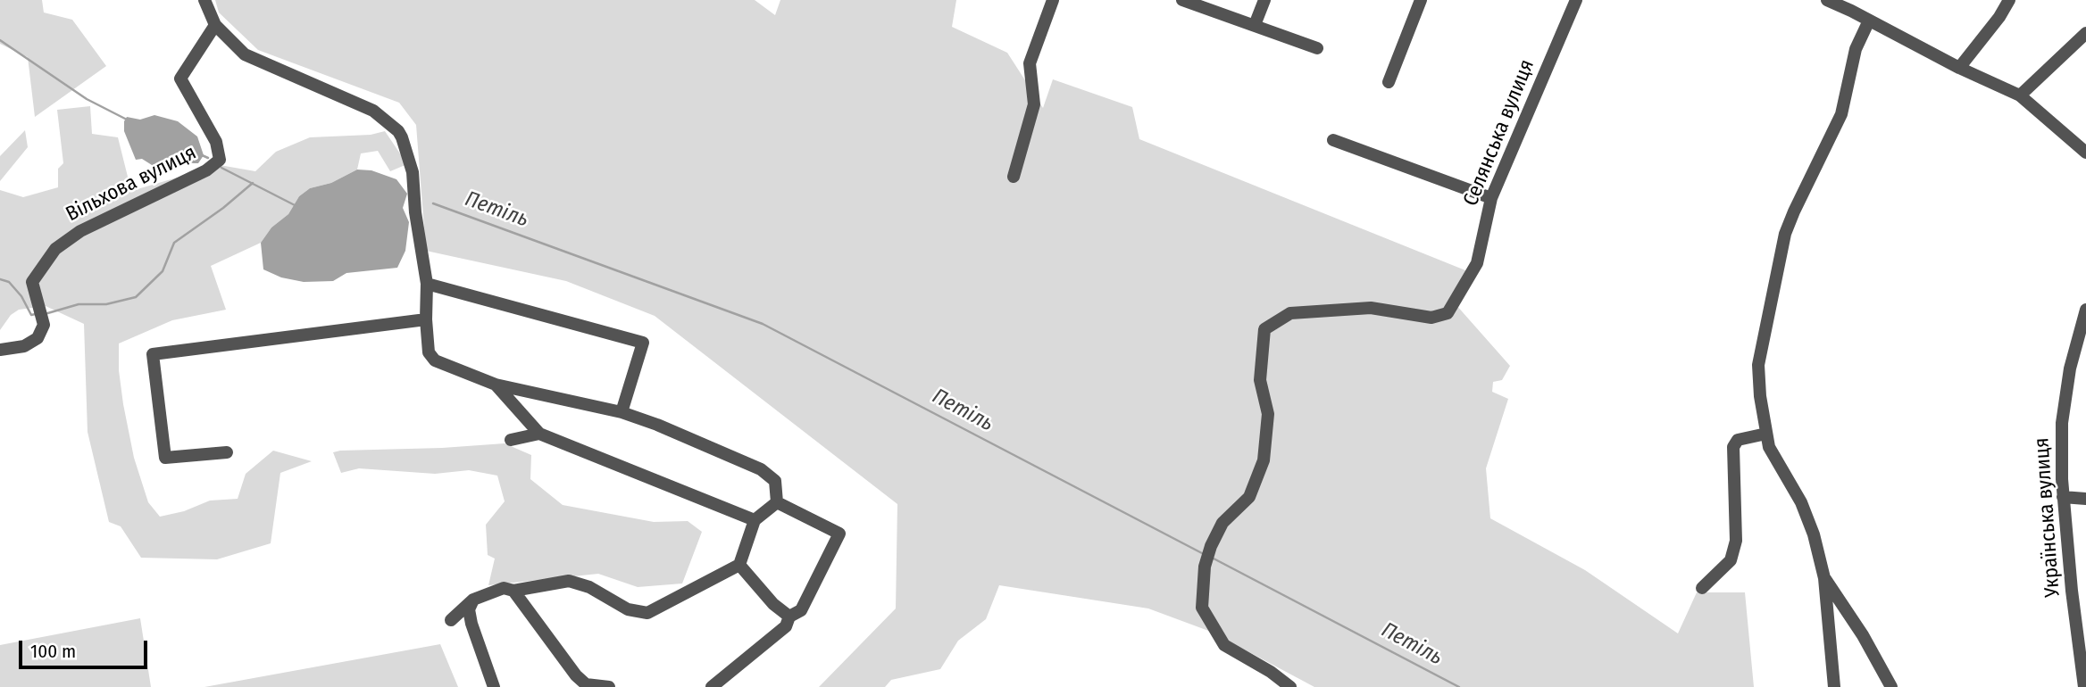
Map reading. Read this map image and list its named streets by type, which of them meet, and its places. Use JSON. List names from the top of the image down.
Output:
{
  "streets": {
    "street": ["Селянська вулиця", "Вільхова вулиця", "Українська вулиця"]
  },
  "water": ["Петіль"],
  "scale_bar": "100 m"
}
